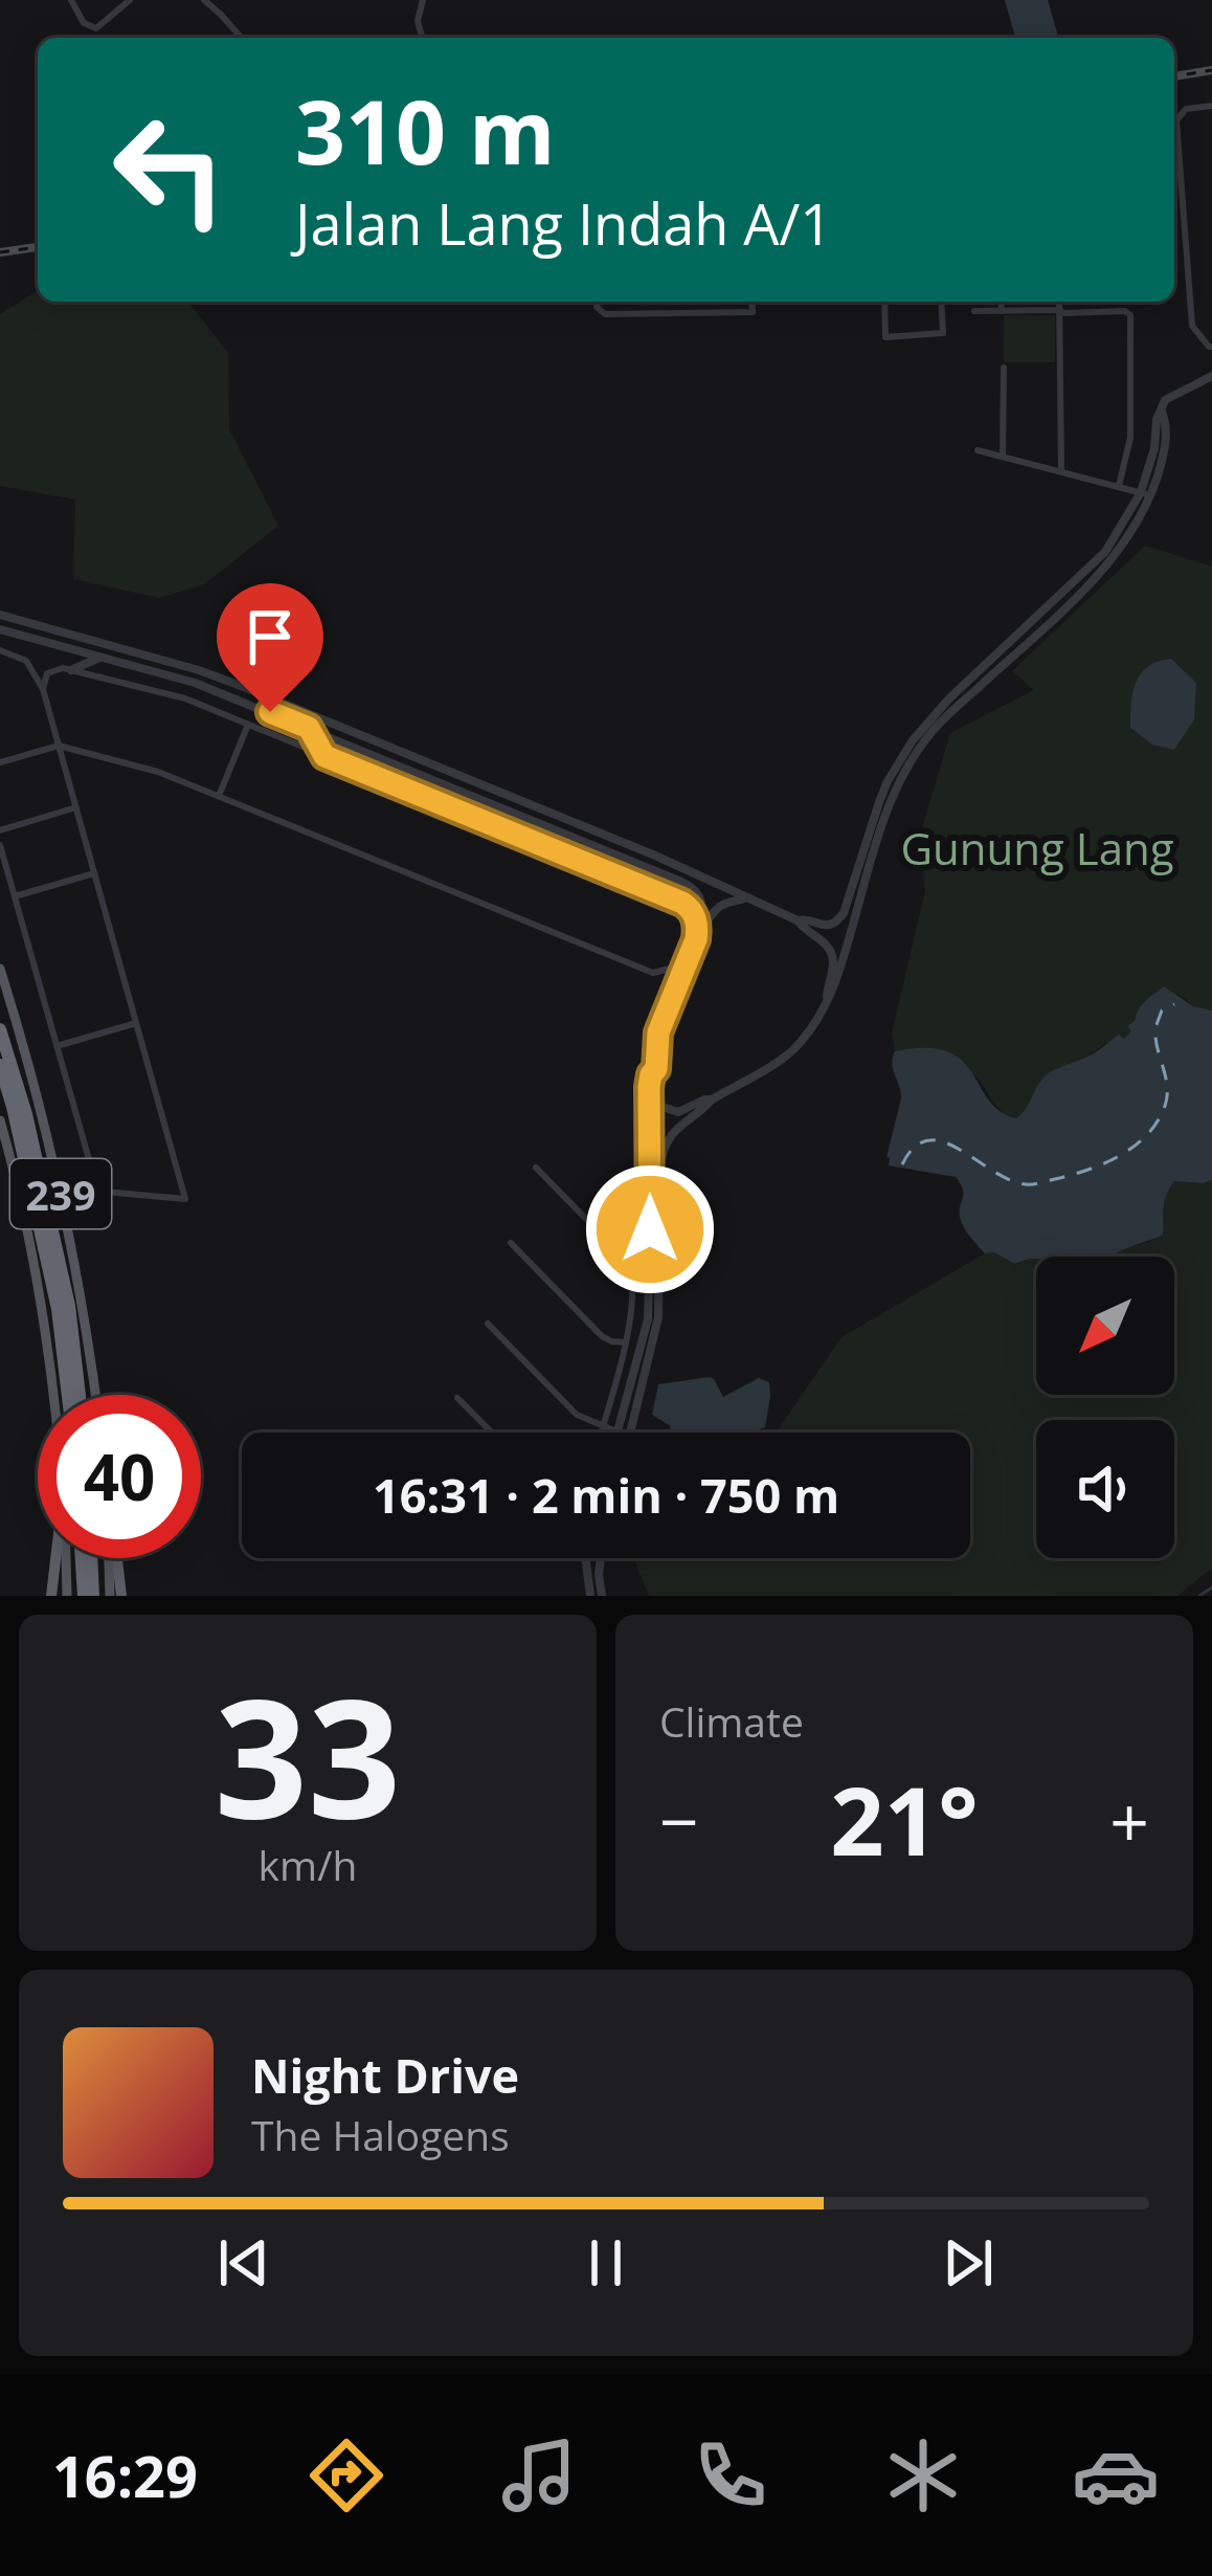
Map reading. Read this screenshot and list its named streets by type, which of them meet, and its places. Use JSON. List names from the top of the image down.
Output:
{
  "streets": {
    "main road": ["239"]
  },
  "parks": ["Gunung Lang"],
  "north": "bottom left",
  "page": {
    "turn": ["310 m", "Jalan Lang Indah A/1"],
    "limit": "40",
    "trip": "16:31 · 2 min · 750 m",
    "tile": [
      ["33", "km/h"],
      "Climate"
    ],
    "heat": ["−", "21°", "+"],
    "song": ["Night Drive", "The Halogens"],
    "tabs": "16:29"
  }
}
